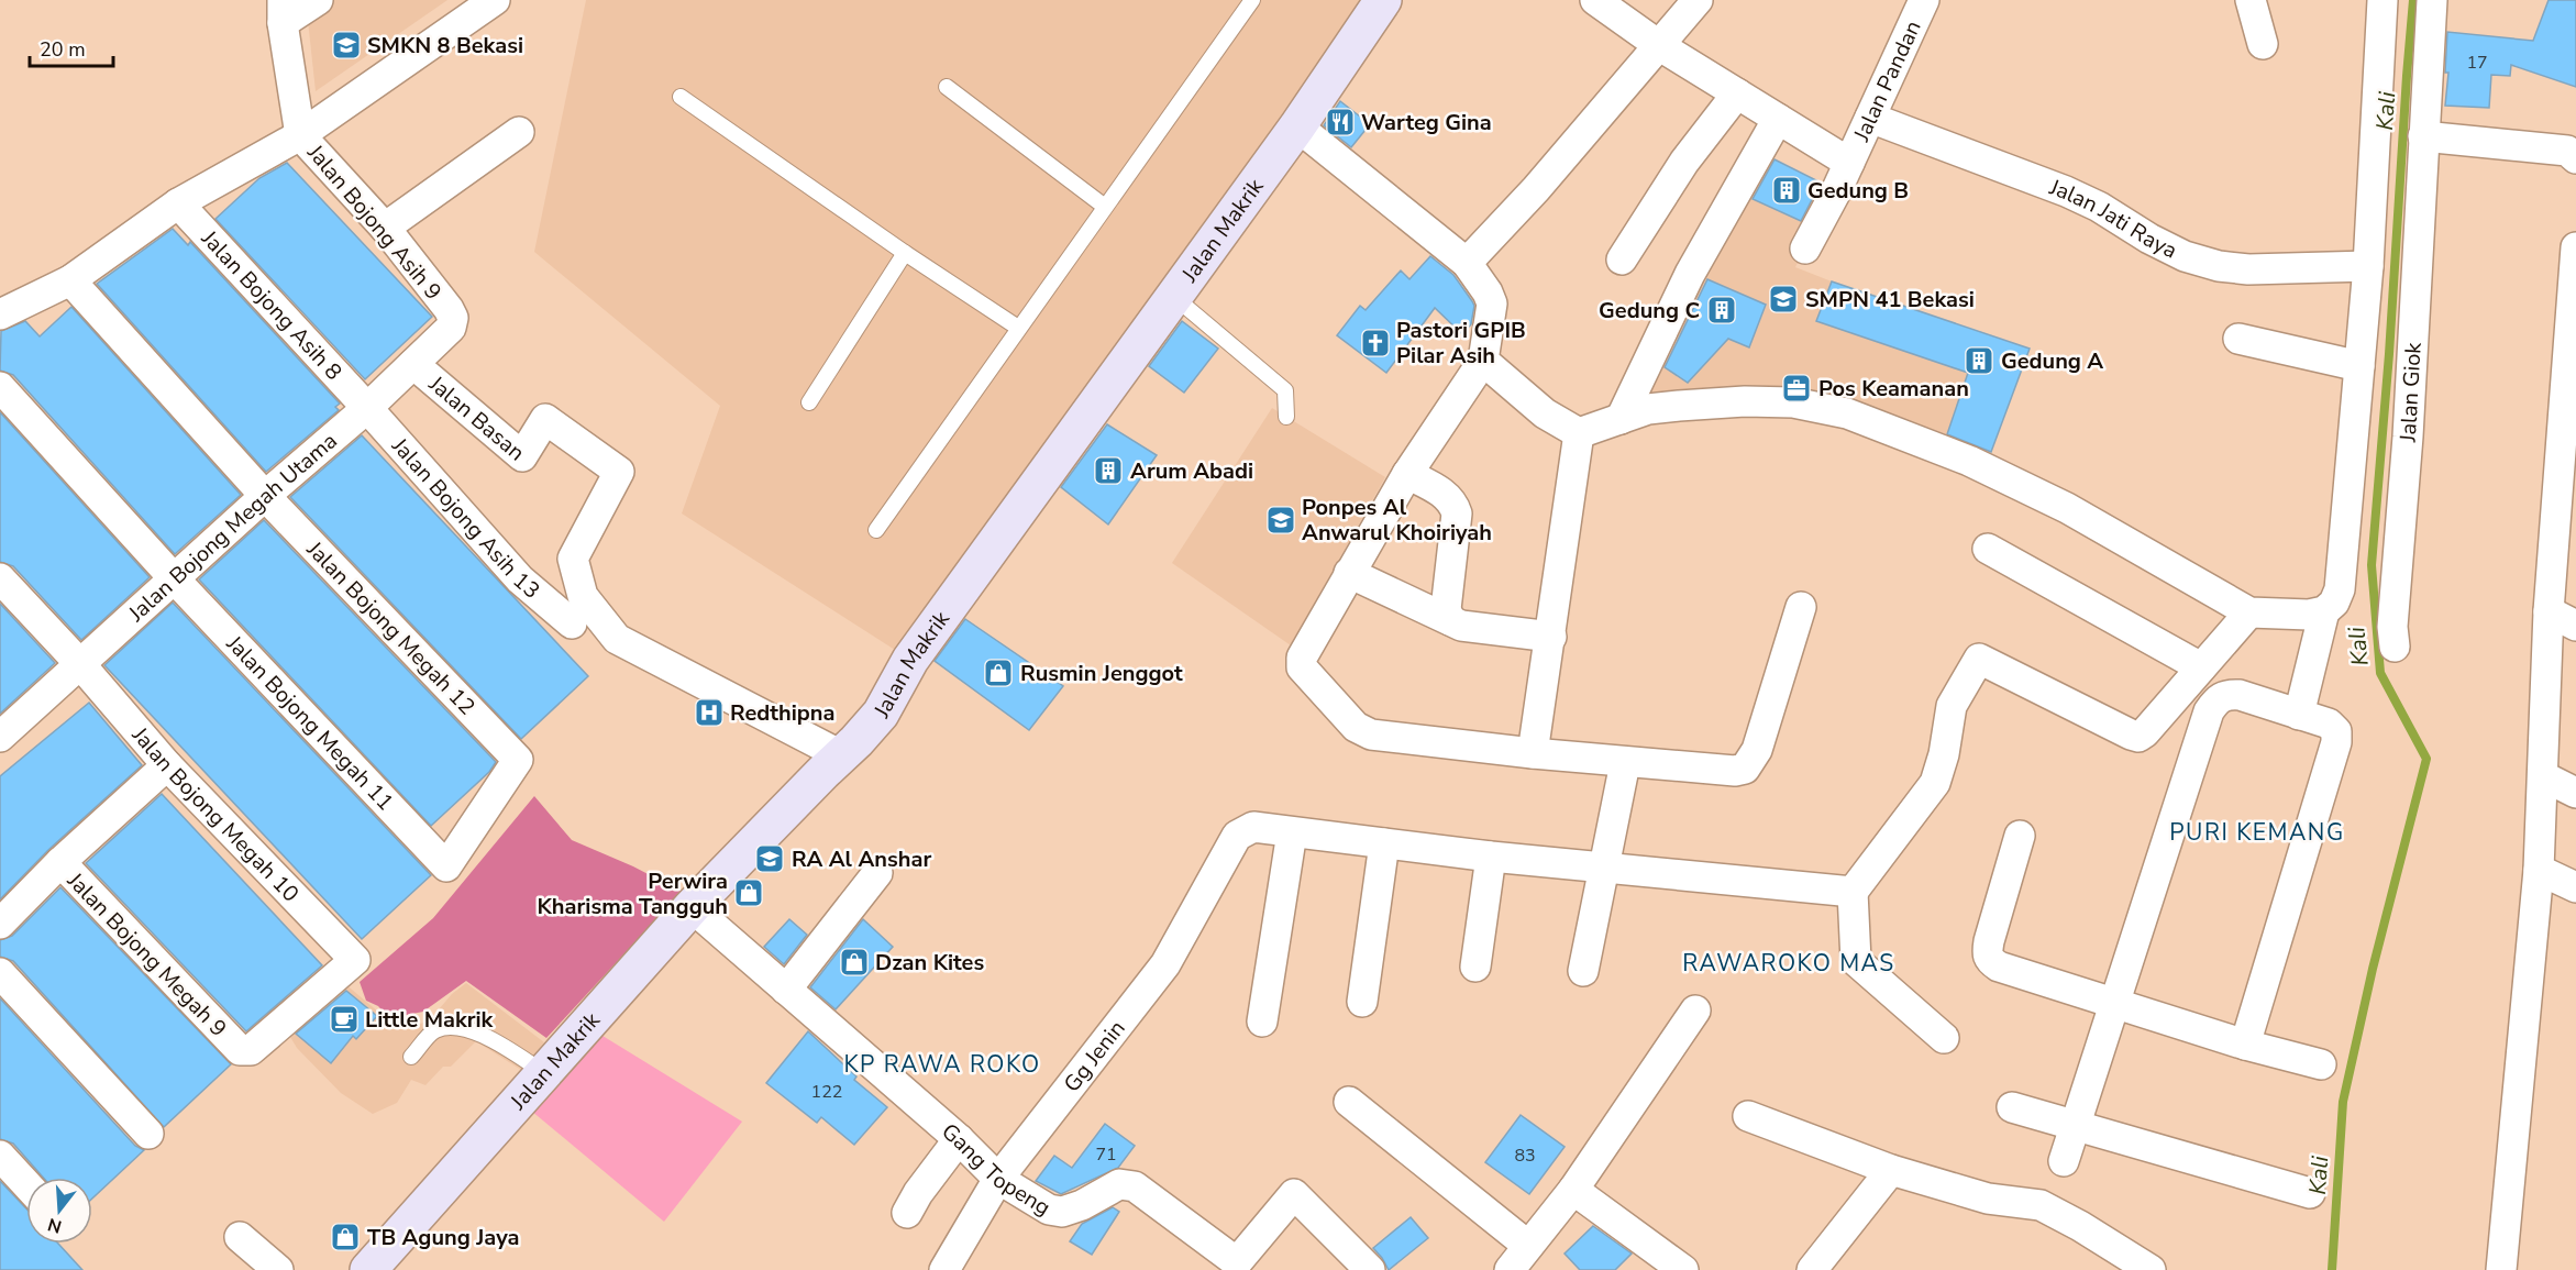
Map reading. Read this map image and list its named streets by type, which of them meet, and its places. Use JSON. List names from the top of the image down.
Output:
{
  "streets": {
    "street": [
      "Jalan Pandan",
      "Jalan Jati Raya",
      "Jalan Bojong Asih 9",
      "Jalan Makrik",
      "Jalan Bojong Asih 8",
      "Jalan Giok",
      "Jalan Basan",
      "Jalan Bojong Asih 13",
      "Jalan Bojong Megah Utama",
      "Jalan Bojong Megah 12",
      "Jalan Bojong Megah 11",
      "Jalan Bojong Megah 10",
      "Jalan Bojong Megah 9",
      "Gg Jenin",
      "Gang Topeng"
    ]
  },
  "crossings": [
    ["Jalan Pandan", "Jalan Jati Raya"],
    ["Jalan Bojong Asih 9", "Jalan Bojong Megah Utama"],
    ["Jalan Makrik", "Jalan Basan"],
    ["Jalan Makrik", "Gang Topeng"],
    ["Jalan Bojong Asih 8", "Jalan Bojong Asih 13"],
    ["Jalan Bojong Asih 8", "Jalan Bojong Megah Utama"],
    ["Jalan Basan", "Jalan Bojong Megah Utama"],
    ["Jalan Bojong Asih 13", "Jalan Bojong Megah Utama"],
    ["Jalan Bojong Megah Utama", "Jalan Bojong Megah 12"],
    ["Jalan Bojong Megah Utama", "Jalan Bojong Megah 11"],
    ["Jalan Bojong Megah Utama", "Jalan Bojong Megah 10"],
    ["Jalan Bojong Megah 12", "Jalan Bojong Megah 11"],
    ["Jalan Bojong Megah 10", "Jalan Bojong Megah 9"],
    ["Gg Jenin", "Gang Topeng"]
  ],
  "districts": ["PURI KEMANG", "RAWAROKO MAS", "KP RAWA ROKO"],
  "water": ["Kali"],
  "places": {
    "school or university": [
      "SMKN 8 Bekasi",
      "SMPN 41 Bekasi",
      "Ponpes Al Anwarul Khoiriyah",
      "RA Al Anshar"
    ],
    "restaurant": ["Warteg Gina"],
    "building": [
      "Gedung B",
      "Gedung C",
      "Gedung A",
      "Arum Abadi"
    ],
    "church": ["Pastori GPIB Pilar Asih"],
    "office": ["Pos Keamanan"],
    "shop": [
      "Rusmin Jenggot",
      "Perwira Kharisma Tangguh",
      "Dzan Kites",
      "TB Agung Jaya"
    ],
    "hospital": ["Redthipna"],
    "cafe": ["Little Makrik"]
  },
  "house_numbers": [
    "17",
    "122",
    "71",
    "83"
  ],
  "scale_bar": "20 m",
  "north": "bottom"
}
